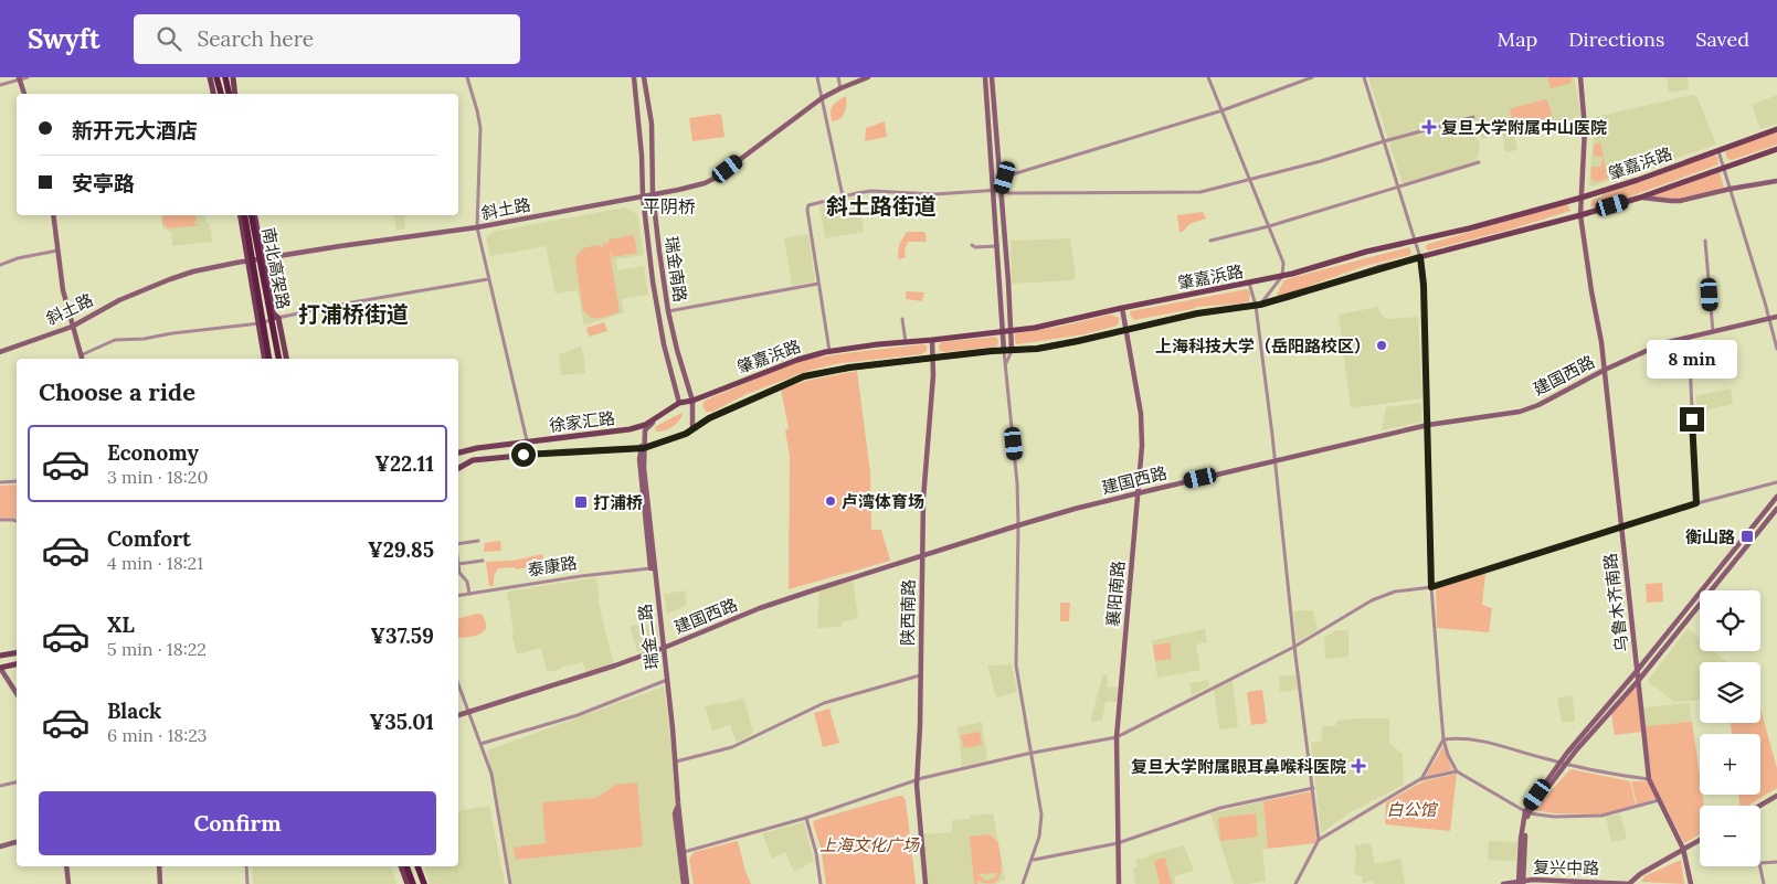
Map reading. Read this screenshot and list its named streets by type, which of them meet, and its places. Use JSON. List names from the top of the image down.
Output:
{
  "streets": {
    "highway": ["南北高架路"],
    "main road": [
      "肇嘉浜路",
      "斜土路",
      "瑞金南路",
      "建国西路",
      "徐家汇路",
      "襄阳南路",
      "乌鲁木齐南路",
      "陕西南路",
      "瑞金二路",
      "复兴中路"
    ],
    "street": ["泰康路"]
  },
  "crossings": [
    ["肇嘉浜路", "瑞金南路"],
    ["肇嘉浜路", "徐家汇路"],
    ["肇嘉浜路", "襄阳南路"],
    ["肇嘉浜路", "乌鲁木齐南路"],
    ["肇嘉浜路", "陕西南路"],
    ["肇嘉浜路", "瑞金二路"],
    ["斜土路", "瑞金南路"],
    ["建国西路", "襄阳南路"],
    ["建国西路", "乌鲁木齐南路"],
    ["建国西路", "陕西南路"],
    ["建国西路", "瑞金二路"],
    ["徐家汇路", "瑞金二路"],
    ["泰康路", "瑞金二路"]
  ],
  "districts": ["斜土路街道", "平阴桥", "打浦桥街道"],
  "parks": ["白公馆", "上海文化广场"],
  "places": {
    "health": ["复旦大学附属中山医院", "复旦大学附属眼耳鼻喉科医院"],
    "other": ["上海科技大学（岳阳路校区）", "卢湾体育场"],
    "transit": ["打浦桥", "衡山路"]
  },
  "page": {
    "header": "Swyft",
    "search": "Search here",
    "nav": ["Map", "Directions", "Saved"],
    "banner": ["新开元大酒店", "安亭路"],
    "bubble": "8 min",
    "heading": "Choose a ride",
    "list": [
      {
        "name": "Economy",
        "note": "3 min · 18:20",
        "value": "¥22.11"
      },
      {
        "name": "Comfort",
        "note": "4 min · 18:21",
        "value": "¥29.85"
      },
      {
        "name": "XL",
        "note": "5 min · 18:22",
        "value": "¥37.59"
      },
      {
        "name": "Black",
        "note": "6 min · 18:23",
        "value": "¥35.01"
      }
    ],
    "map_buttons": ["+", "−"],
    "buttons": "Confirm"
  }
}
